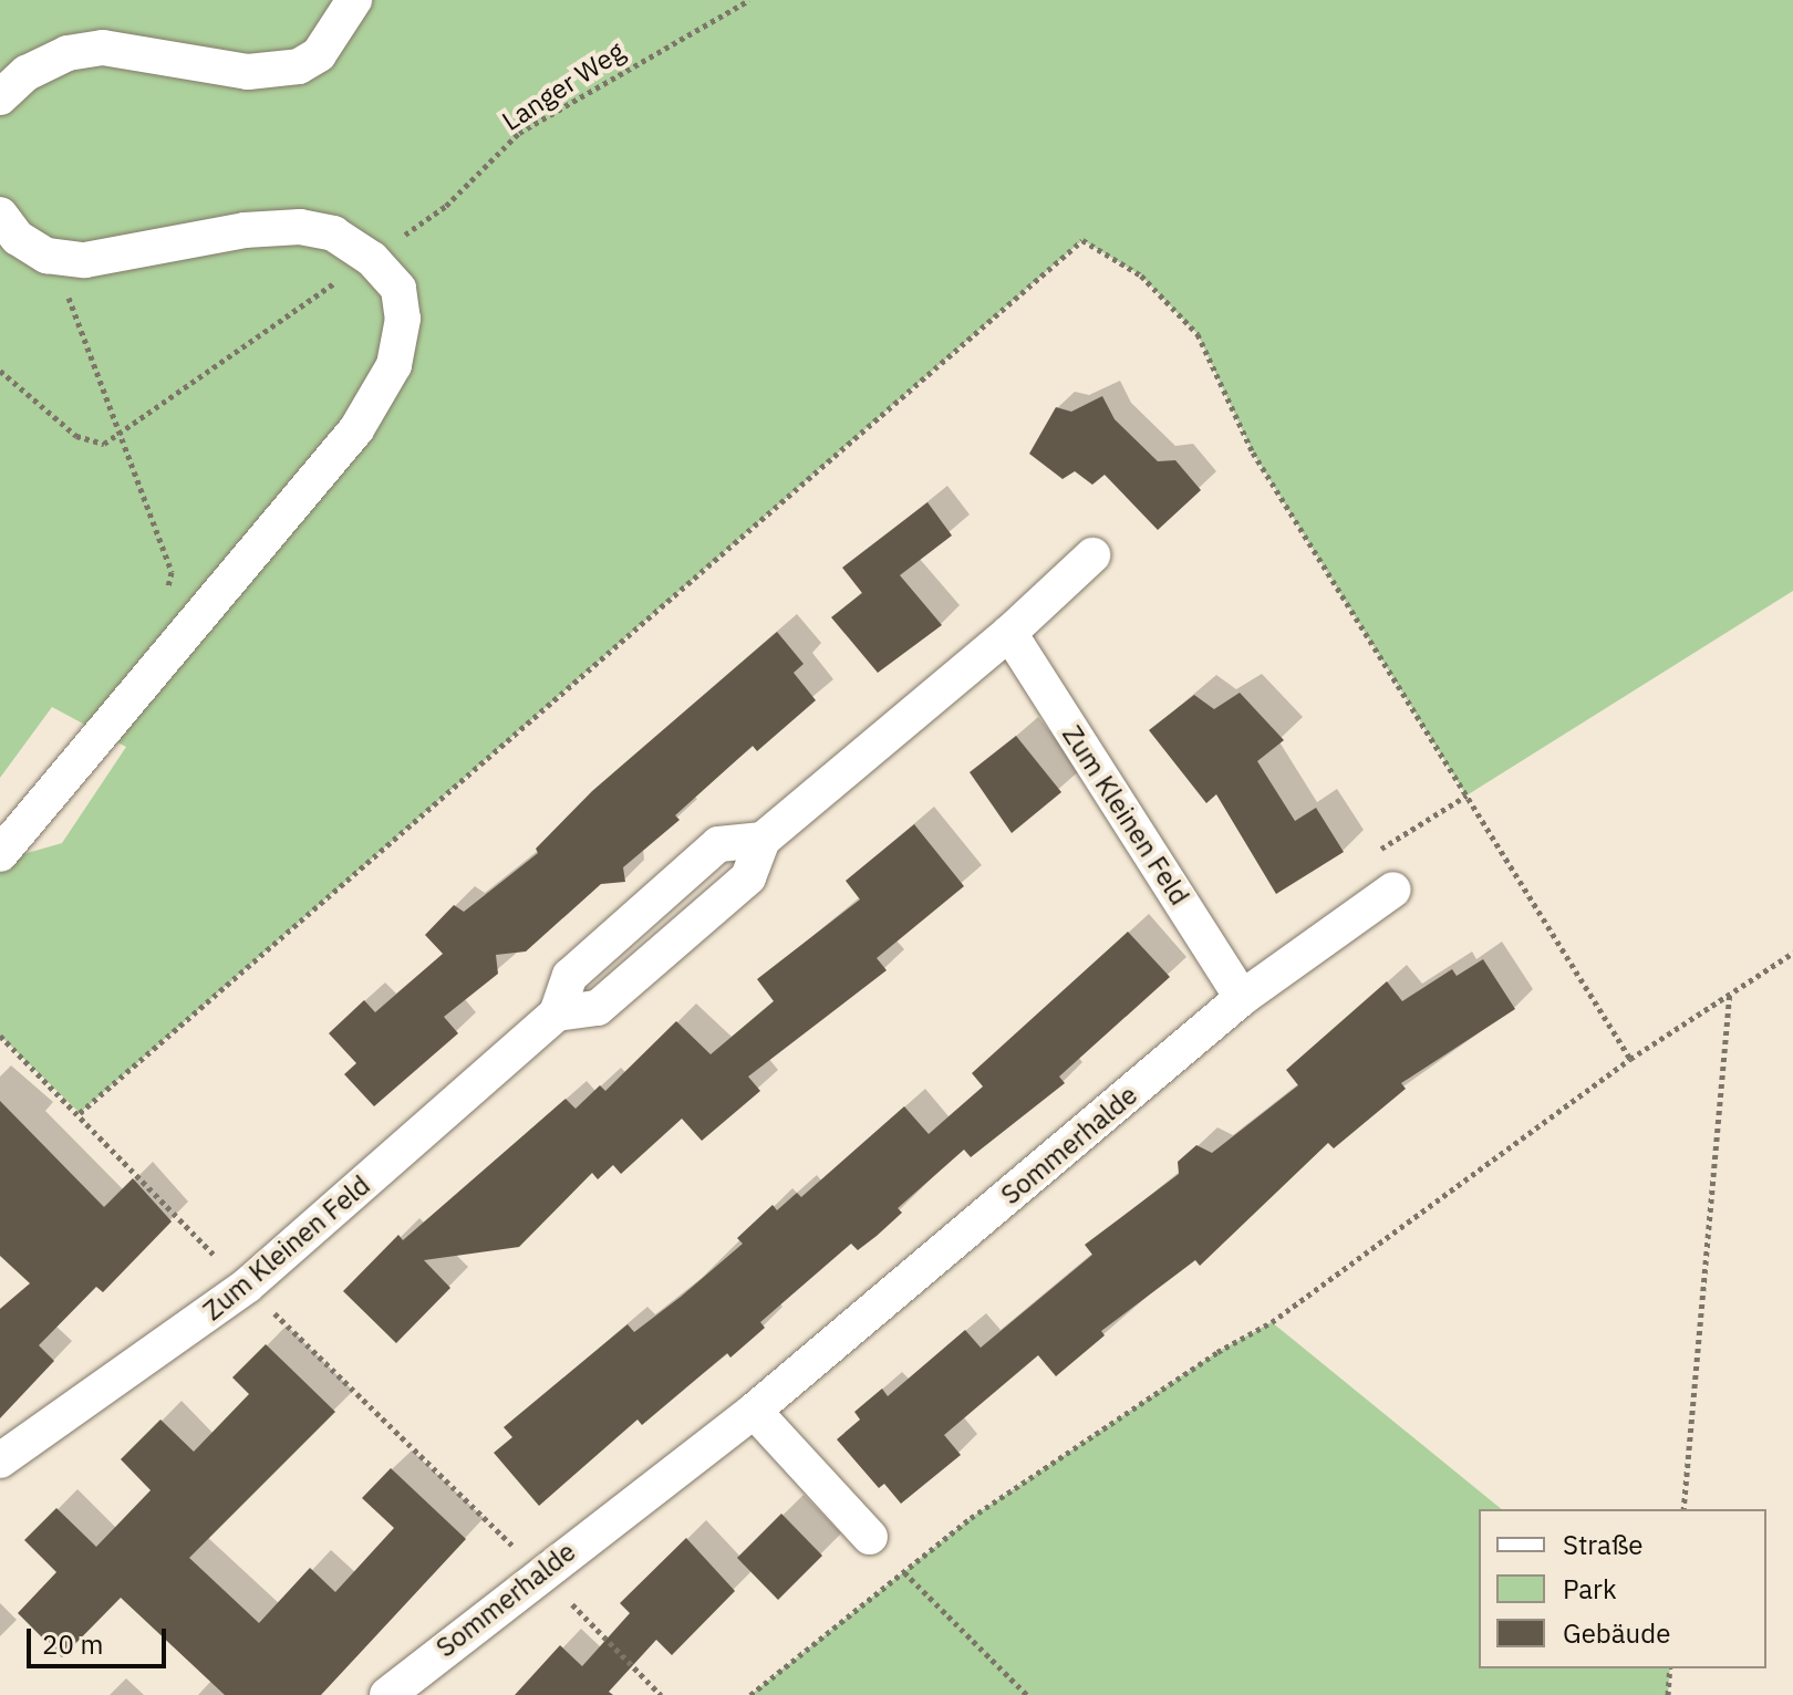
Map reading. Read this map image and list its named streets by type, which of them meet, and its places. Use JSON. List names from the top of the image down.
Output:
{
  "streets": {
    "street": ["Zum Kleinen Feld", "Sommerhalde"],
    "path": ["Langer Weg"]
  },
  "crossings": [
    ["Zum Kleinen Feld", "Sommerhalde"]
  ],
  "legend": ["Straße", "Park", "Gebäude"],
  "scale_bar": "20 m"
}
